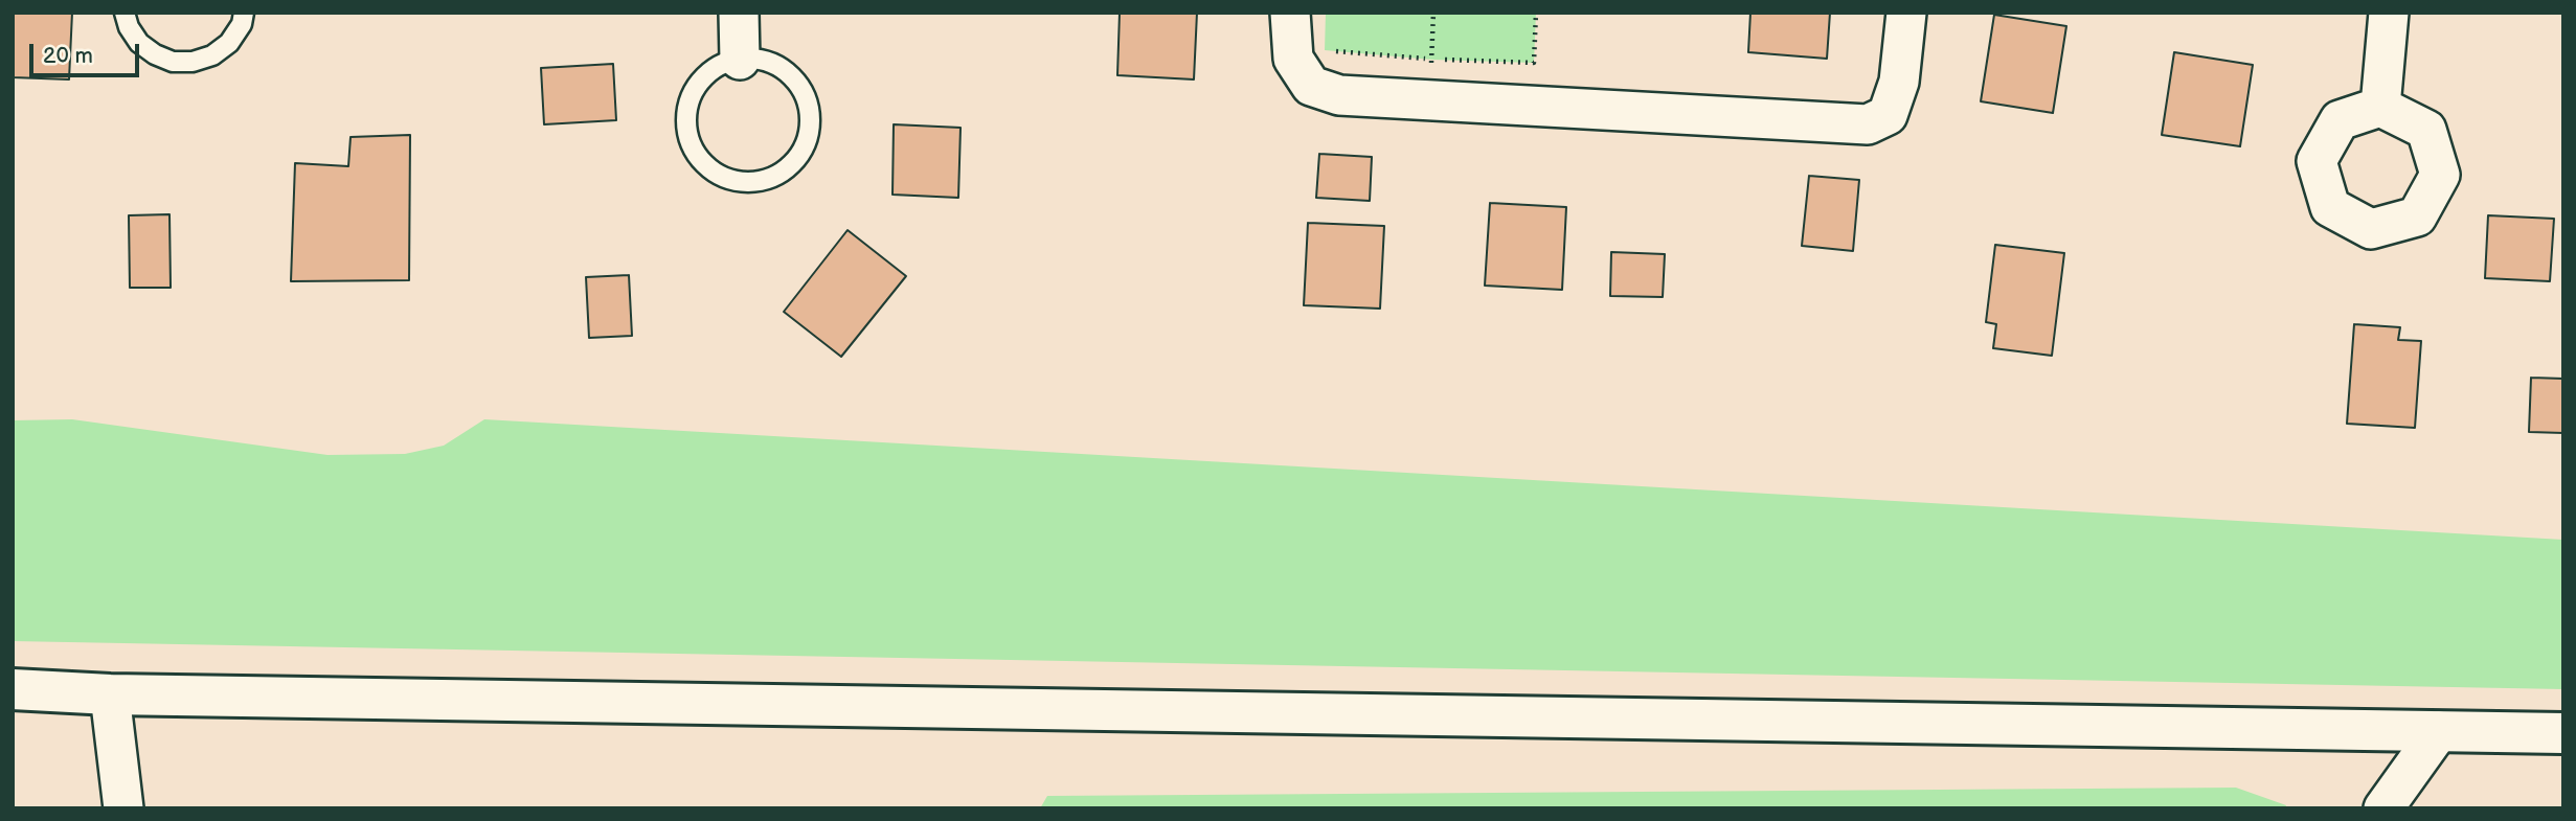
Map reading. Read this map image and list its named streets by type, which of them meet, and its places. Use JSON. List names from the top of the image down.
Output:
{
  "scale_bar": "20 m"
}
